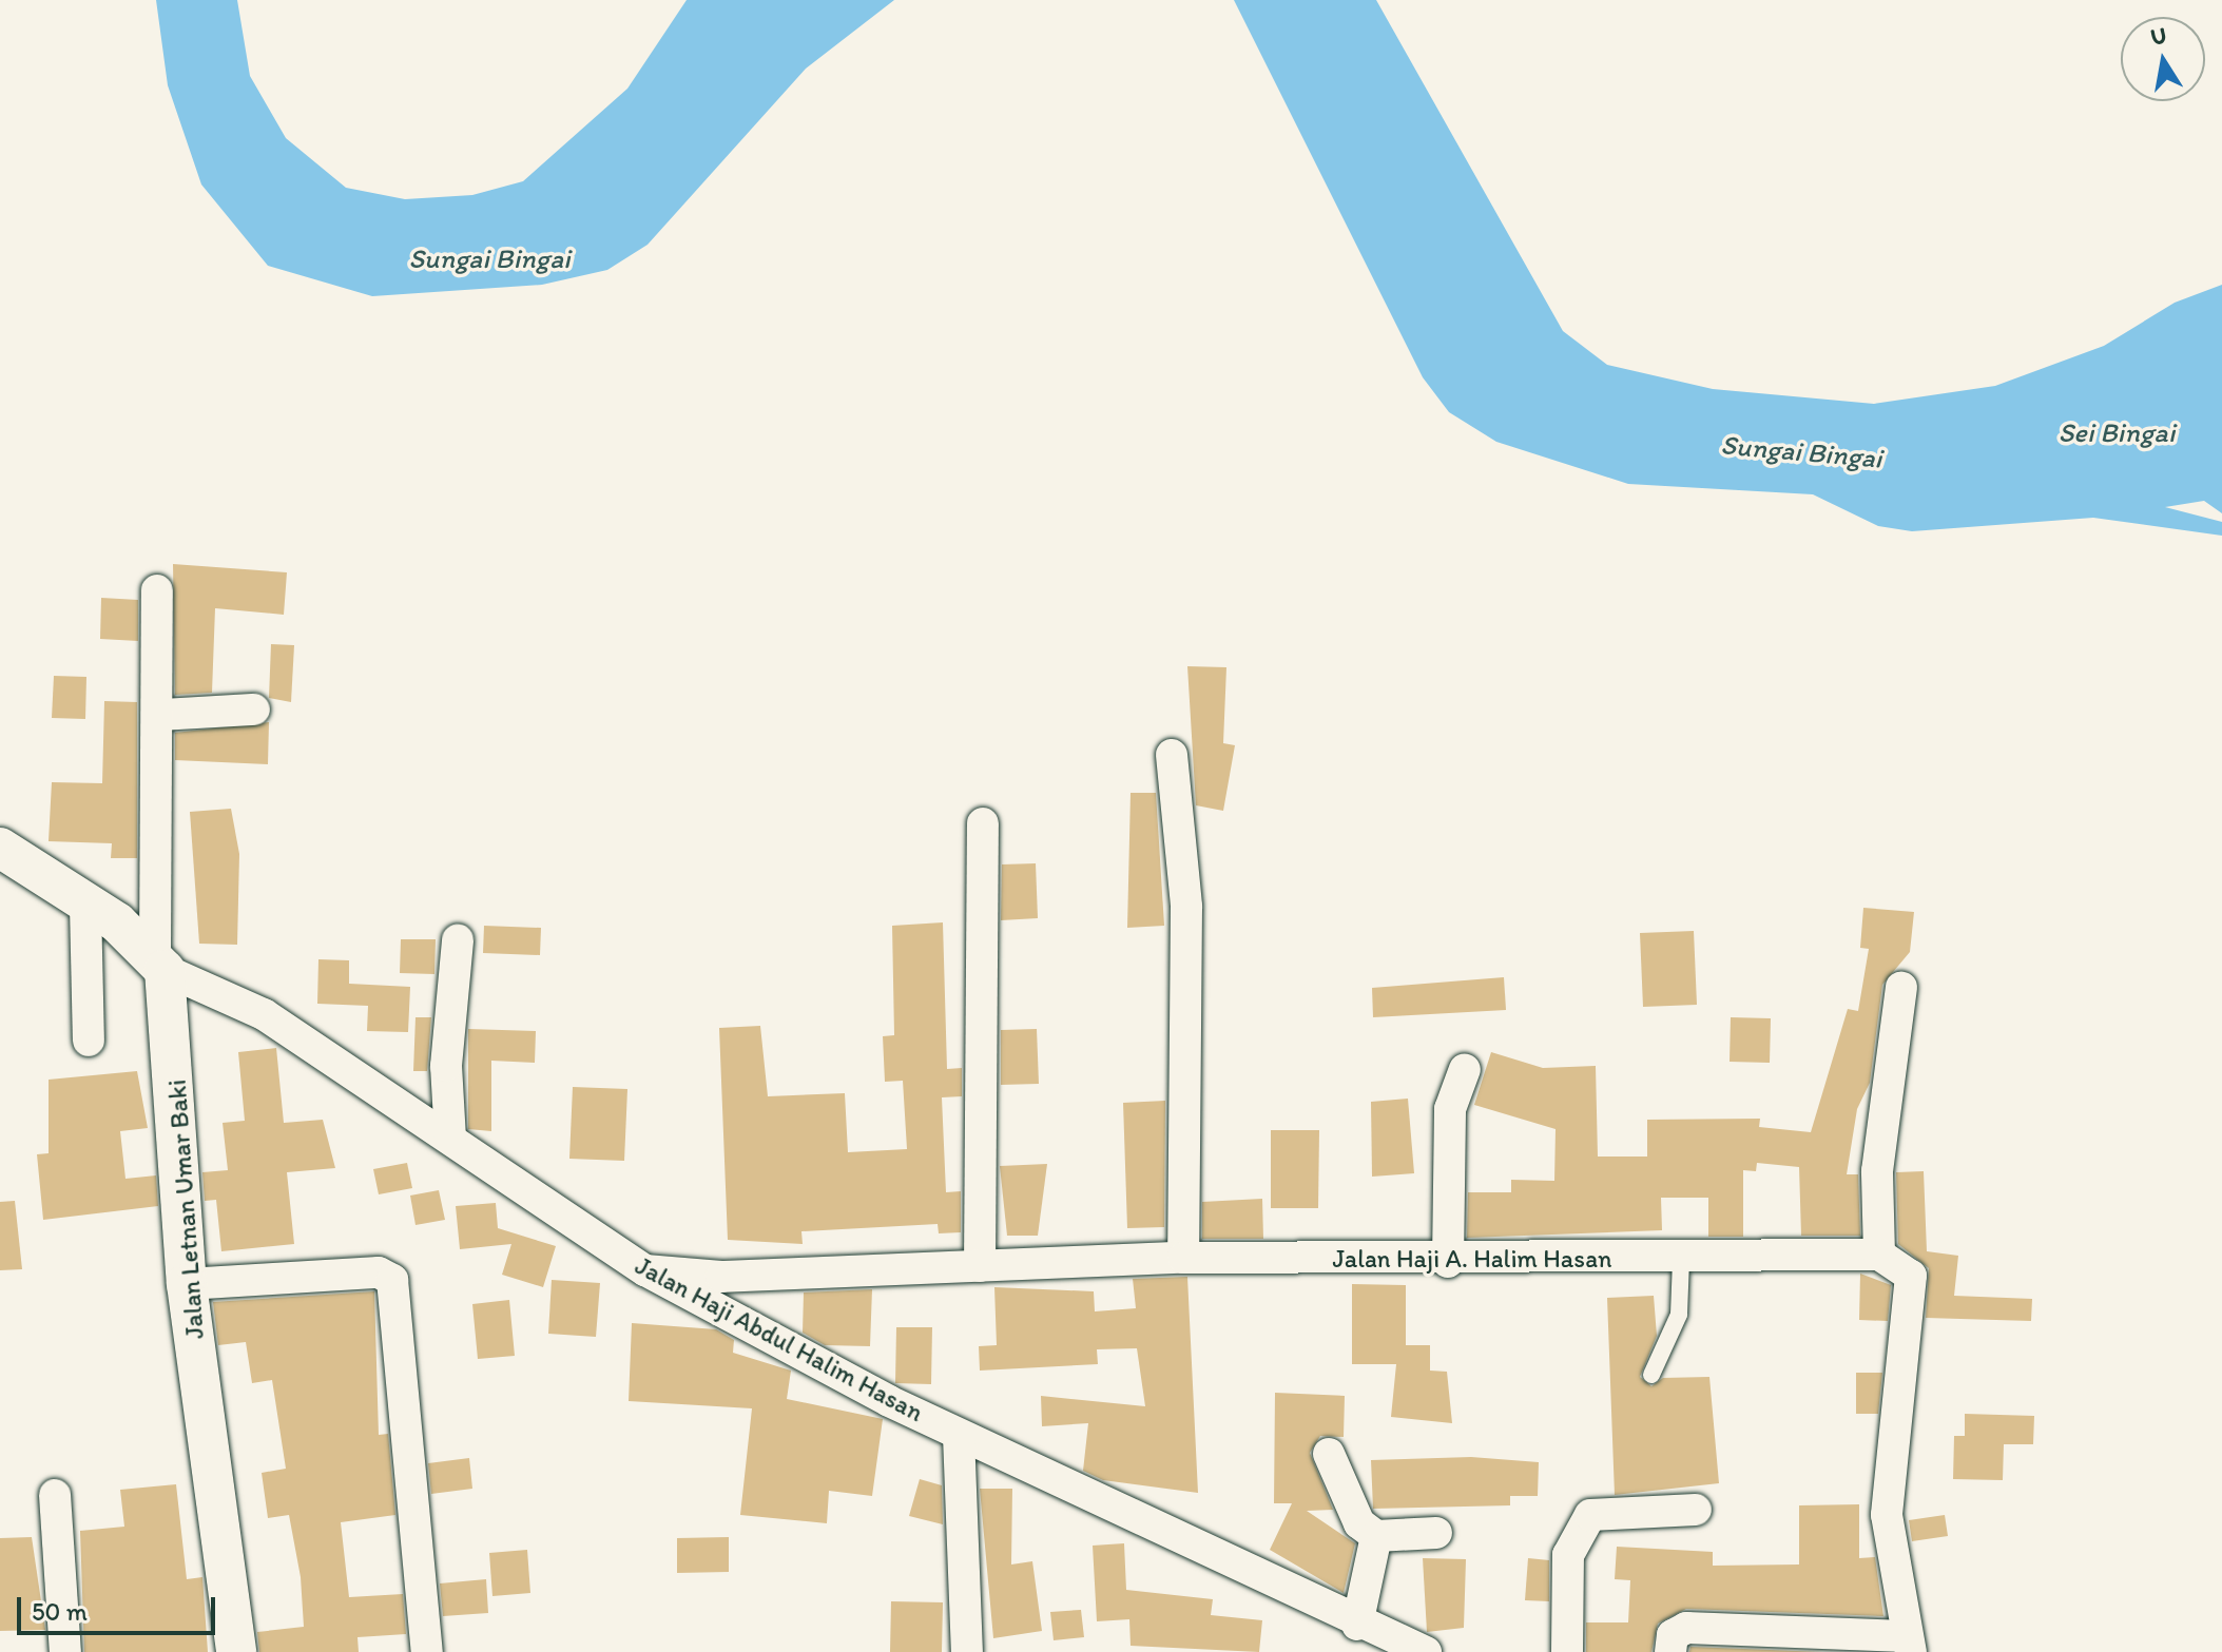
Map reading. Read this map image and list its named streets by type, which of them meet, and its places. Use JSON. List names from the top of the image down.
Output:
{
  "streets": {
    "street": ["Jalan Letnan Umar Baki", "Jalan Haji A. Halim Hasan", "Jalan Haji Abdul Halim Hasan"]
  },
  "crossings": [
    ["Jalan Letnan Umar Baki", "Jalan Haji Abdul Halim Hasan"],
    ["Jalan Haji A. Halim Hasan", "Jalan Haji Abdul Halim Hasan"]
  ],
  "water": ["Sungai Bingai", "Sei Bingai"],
  "scale_bar": "50 m",
  "north": "top"
}
